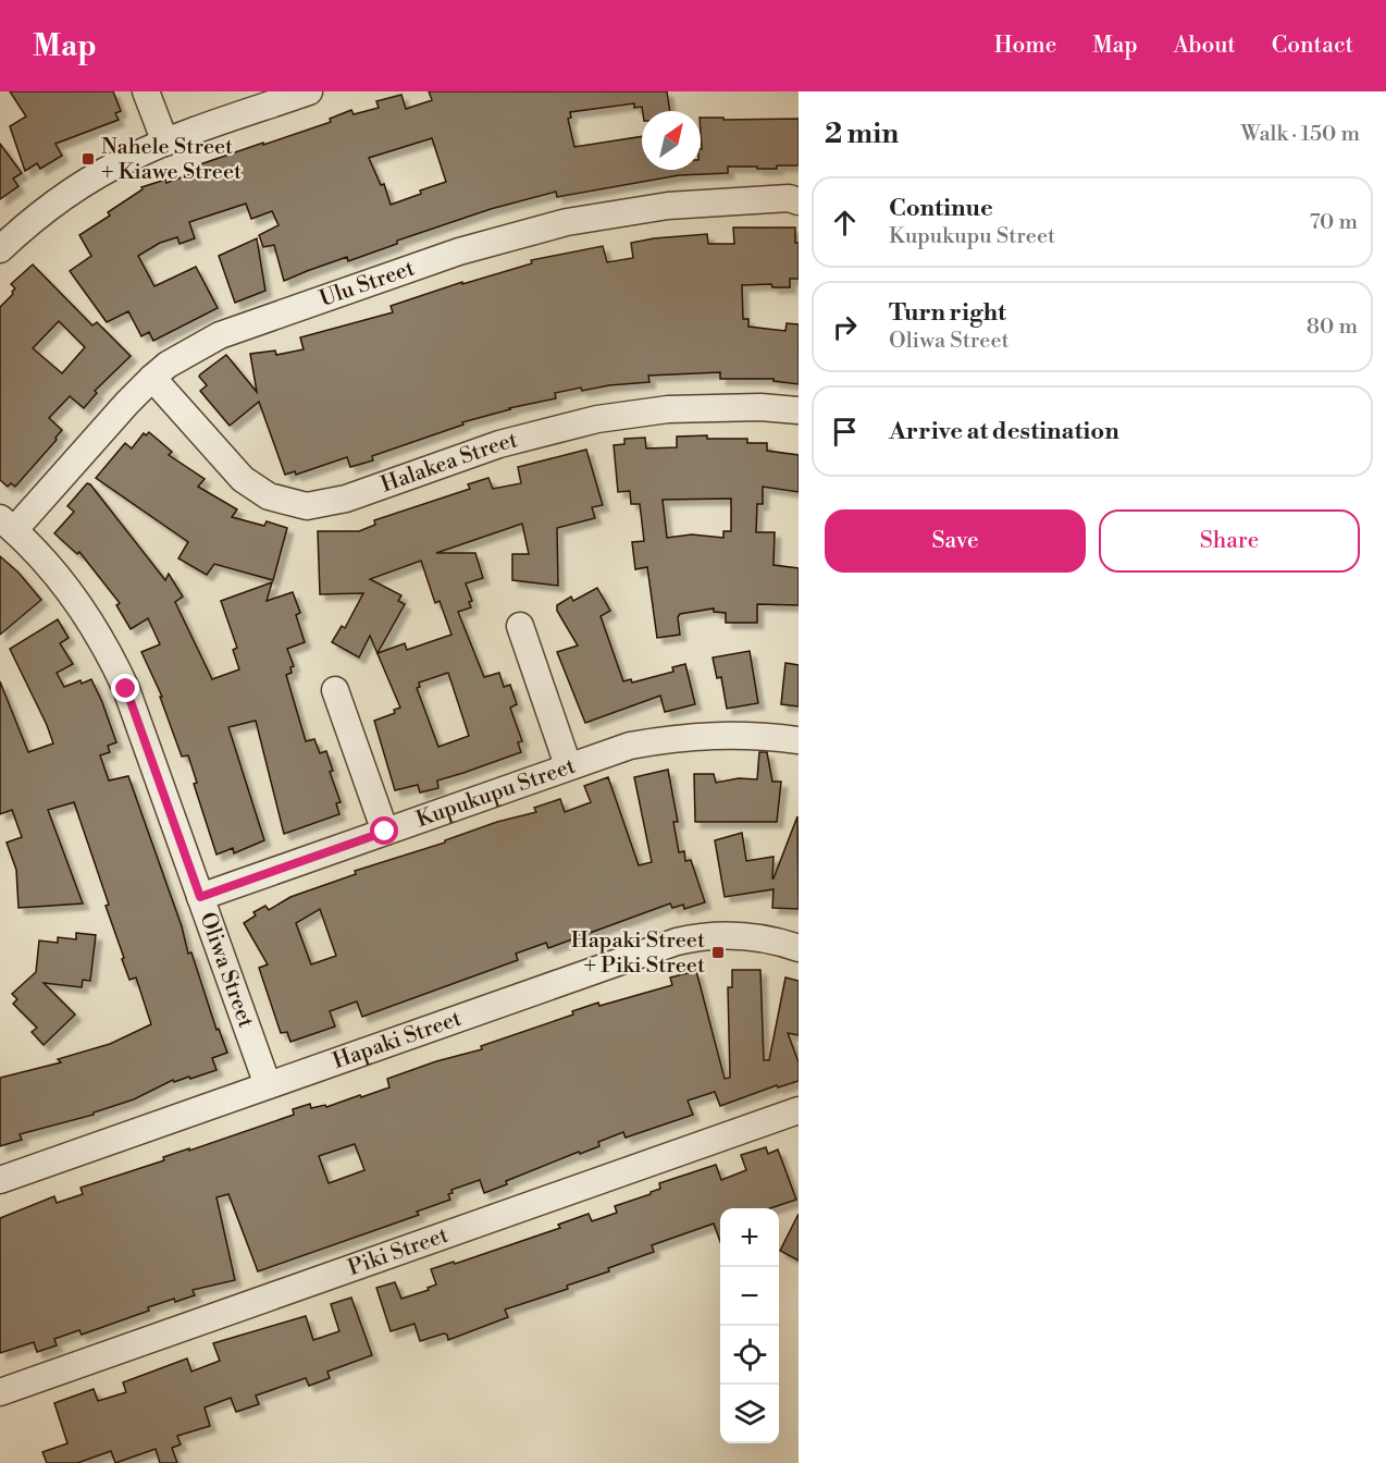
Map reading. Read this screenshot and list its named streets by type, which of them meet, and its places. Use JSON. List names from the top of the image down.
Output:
{
  "streets": {
    "street": [
      "Ulu Street",
      "Halakea Street",
      "Kupukupu Street",
      "Oliwa Street",
      "Hapaki Street",
      "Piki Street"
    ]
  },
  "crossings": [
    ["Ulu Street", "Halakea Street"],
    ["Ulu Street", "Oliwa Street"],
    ["Kupukupu Street", "Oliwa Street"],
    ["Oliwa Street", "Hapaki Street"]
  ],
  "places": {
    "transit": ["Nahele Street + Kiawe Street", "Hapaki Street + Piki Street"]
  },
  "north": "top right",
  "page": {
    "header": "Map",
    "nav": [
      "Home",
      "Map",
      "About",
      "Contact"
    ],
    "heading": ["2 min", "Walk · 150 m"],
    "list": [
      ["Continue", "Kupukupu Street", "70 m"],
      ["Turn right", "Oliwa Street", "80 m"],
      "Arrive at destination"
    ],
    "buttons": ["Save", "Share"],
    "map_buttons": ["+", "−"]
  }
}
